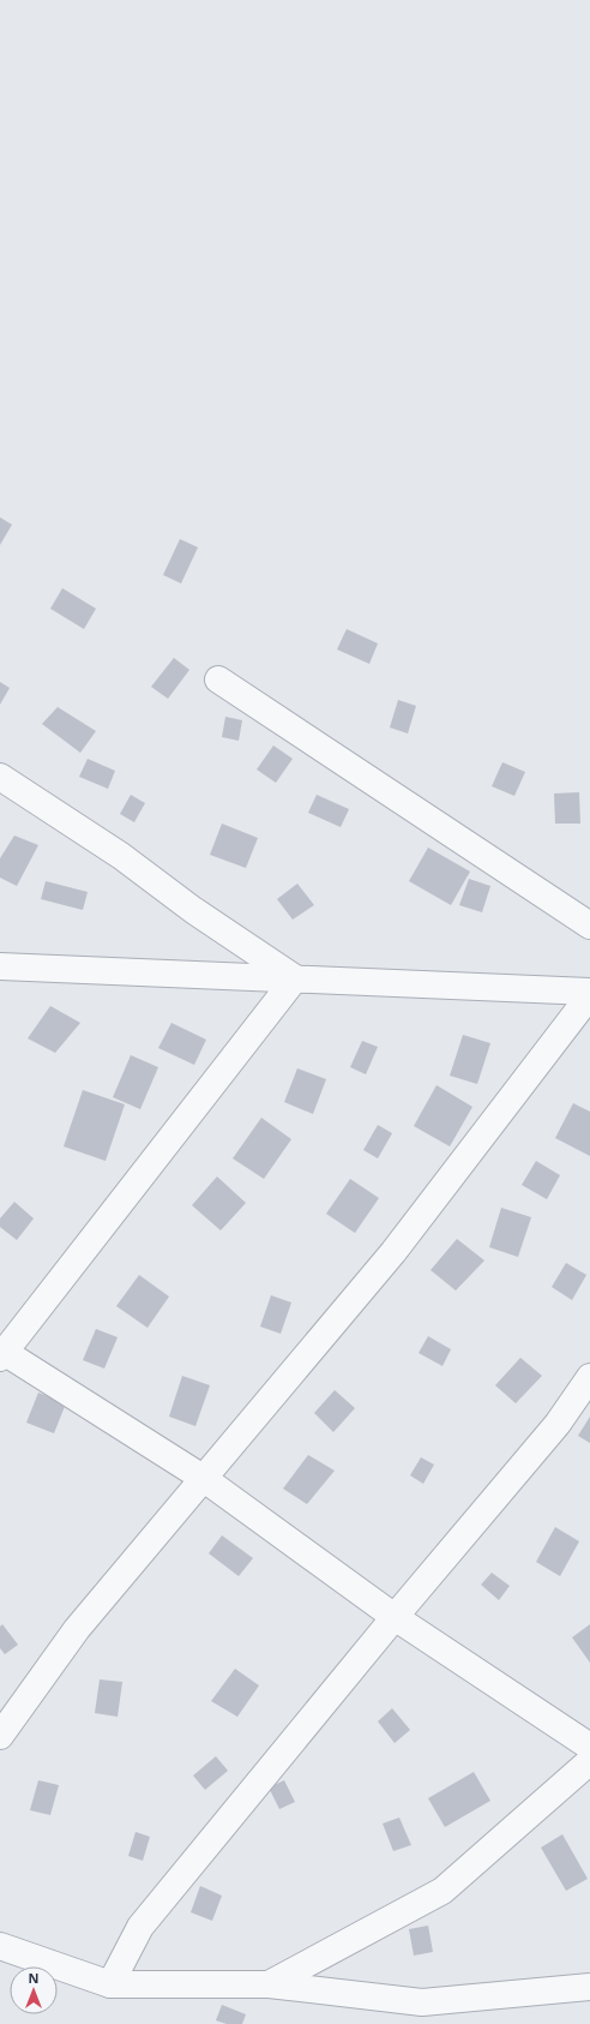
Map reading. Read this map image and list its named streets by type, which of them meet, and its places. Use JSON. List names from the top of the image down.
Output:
{
  "north": "top"
}
